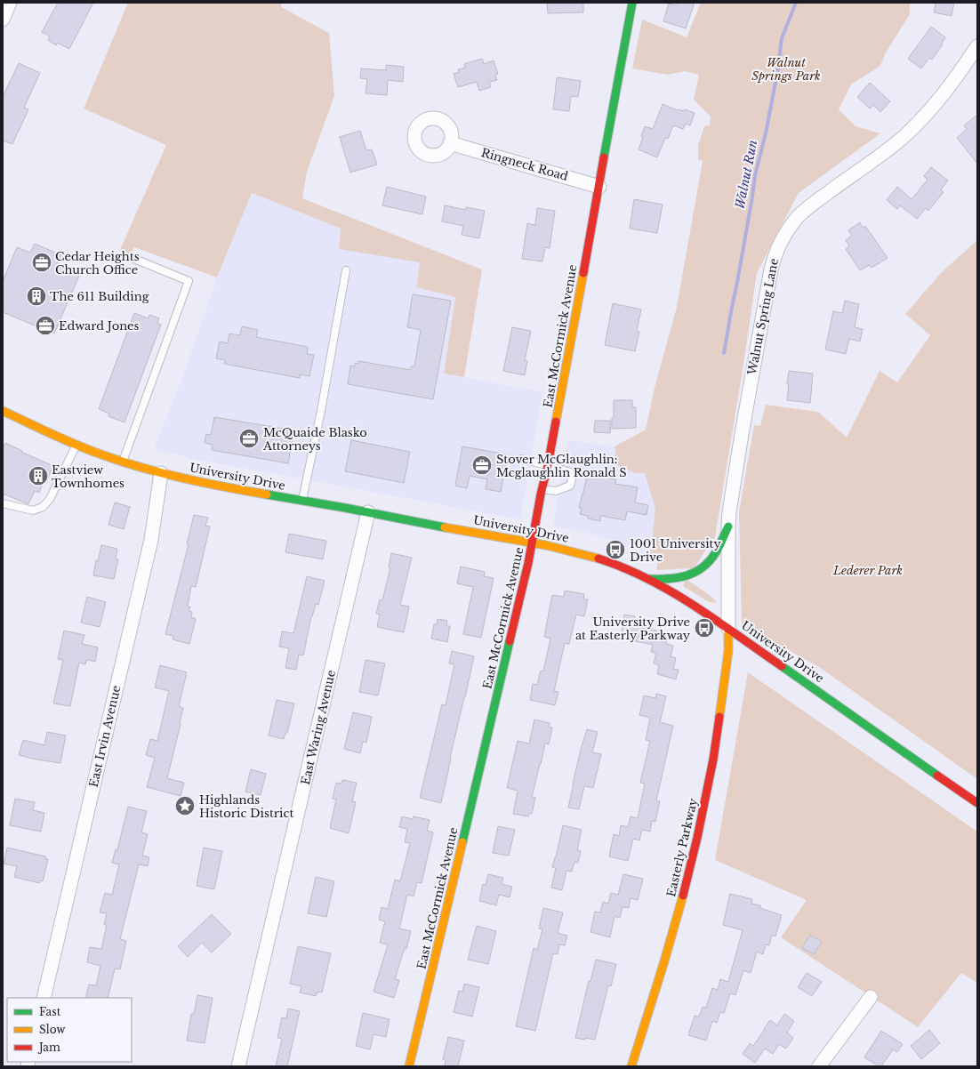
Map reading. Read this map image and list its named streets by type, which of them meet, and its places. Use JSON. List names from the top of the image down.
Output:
{
  "streets": {
    "main road": ["East McCormick Avenue", "University Drive", "Easterly Parkway"],
    "street": [
      "Ringneck Road",
      "Walnut Spring Lane",
      "East Waring Avenue",
      "East Irvin Avenue"
    ]
  },
  "crossings": [
    ["Ringneck Road", "East McCormick Avenue"],
    ["Walnut Spring Lane", "University Drive"],
    ["Walnut Spring Lane", "Easterly Parkway"],
    ["East McCormick Avenue", "University Drive"],
    ["University Drive", "East Waring Avenue"],
    ["University Drive", "East Irvin Avenue"],
    ["University Drive", "Easterly Parkway"]
  ],
  "water": ["Walnut Run"],
  "parks": ["Walnut Springs Park", "Lederer Park"],
  "places": {
    "office": [
      "Cedar Heights Church Office",
      "Edward Jones",
      "McQuaide Blasko Attorneys",
      "Stover McGlaughlin: Mcglaughlin Ronald S"
    ],
    "building": ["The 611 Building", "Eastview Townhomes"],
    "bus stop": ["1001 University Drive", "University Drive at Easterly Parkway"],
    "place": ["Highlands Historic District"]
  },
  "legend": ["Fast", "Slow", "Jam"]
}
